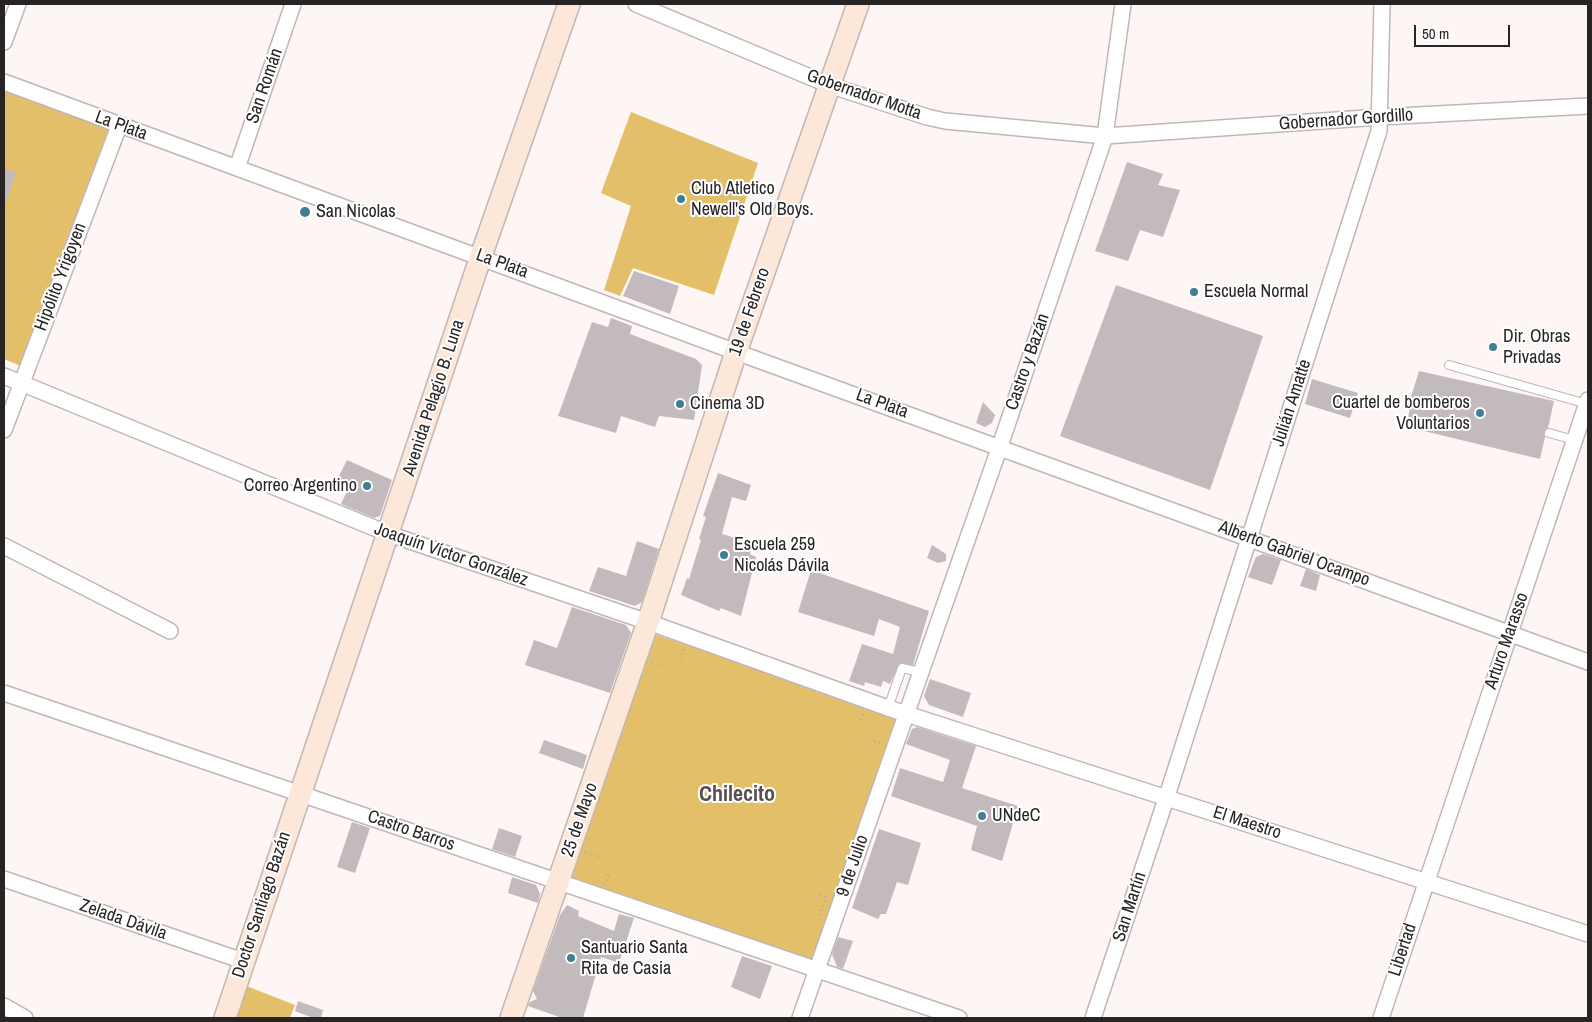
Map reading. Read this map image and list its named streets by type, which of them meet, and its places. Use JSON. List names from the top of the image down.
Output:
{
  "streets": {
    "main road": [
      "19 de Febrero",
      "Avenida Pelagio B. Luna",
      "25 de Mayo",
      "Doctor Santiago Bazán"
    ],
    "street": [
      "San Román",
      "Gobernador Motta",
      "Gobernador Gordillo",
      "La Plata",
      "Hipólito Yrigoyen",
      "Castro y Bazán",
      "Julián Amatte",
      "Alberto Gabriel Ocampo",
      "Joaquín Víctor González",
      "Arturo Marasso",
      "El Maestro",
      "Castro Barros",
      "9 de Julio",
      "San Martín",
      "Zelada Dávila",
      "Libertad"
    ]
  },
  "crossings": [
    ["San Román", "La Plata"],
    ["Gobernador Motta", "Gobernador Gordillo"],
    ["Gobernador Motta", "19 de Febrero"],
    ["Gobernador Motta", "Castro y Bazán"],
    ["Gobernador Gordillo", "Castro y Bazán"],
    ["Gobernador Gordillo", "Julián Amatte"],
    ["La Plata", "Hipólito Yrigoyen"],
    ["La Plata", "19 de Febrero"],
    ["La Plata", "Castro y Bazán"],
    ["La Plata", "Avenida Pelagio B. Luna"],
    ["La Plata", "Alberto Gabriel Ocampo"],
    ["Hipólito Yrigoyen", "Joaquín Víctor González"],
    ["19 de Febrero", "Joaquín Víctor González"],
    ["19 de Febrero", "25 de Mayo"],
    ["Castro y Bazán", "Alberto Gabriel Ocampo"],
    ["Castro y Bazán", "Joaquín Víctor González"],
    ["Castro y Bazán", "El Maestro"],
    ["Castro y Bazán", "9 de Julio"],
    ["Avenida Pelagio B. Luna", "Joaquín Víctor González"],
    ["Avenida Pelagio B. Luna", "Castro Barros"],
    ["Avenida Pelagio B. Luna", "Doctor Santiago Bazán"],
    ["Julián Amatte", "Alberto Gabriel Ocampo"],
    ["Julián Amatte", "El Maestro"],
    ["Julián Amatte", "San Martín"],
    ["Alberto Gabriel Ocampo", "Arturo Marasso"],
    ["Joaquín Víctor González", "25 de Mayo"],
    ["Joaquín Víctor González", "El Maestro"],
    ["Joaquín Víctor González", "9 de Julio"],
    ["Arturo Marasso", "El Maestro"],
    ["Arturo Marasso", "Libertad"],
    ["25 de Mayo", "Castro Barros"],
    ["El Maestro", "9 de Julio"],
    ["El Maestro", "San Martín"],
    ["El Maestro", "Libertad"],
    ["Castro Barros", "9 de Julio"],
    ["Castro Barros", "Doctor Santiago Bazán"],
    ["Doctor Santiago Bazán", "Zelada Dávila"]
  ],
  "districts": ["Chilecito"],
  "places": [
    "Club Atletico Newell's Old Boys.",
    "San Nicolas",
    "Escuela Normal",
    "Dir. Obras Privadas",
    "Cinema 3D",
    "Cuartel de bomberos Voluntarios",
    "Correo Argentino",
    "Escuela 259 Nicolás Dávila",
    "UNdeC",
    "Santuario Santa Rita de Casia"
  ],
  "scale_bar": "50 m"
}
